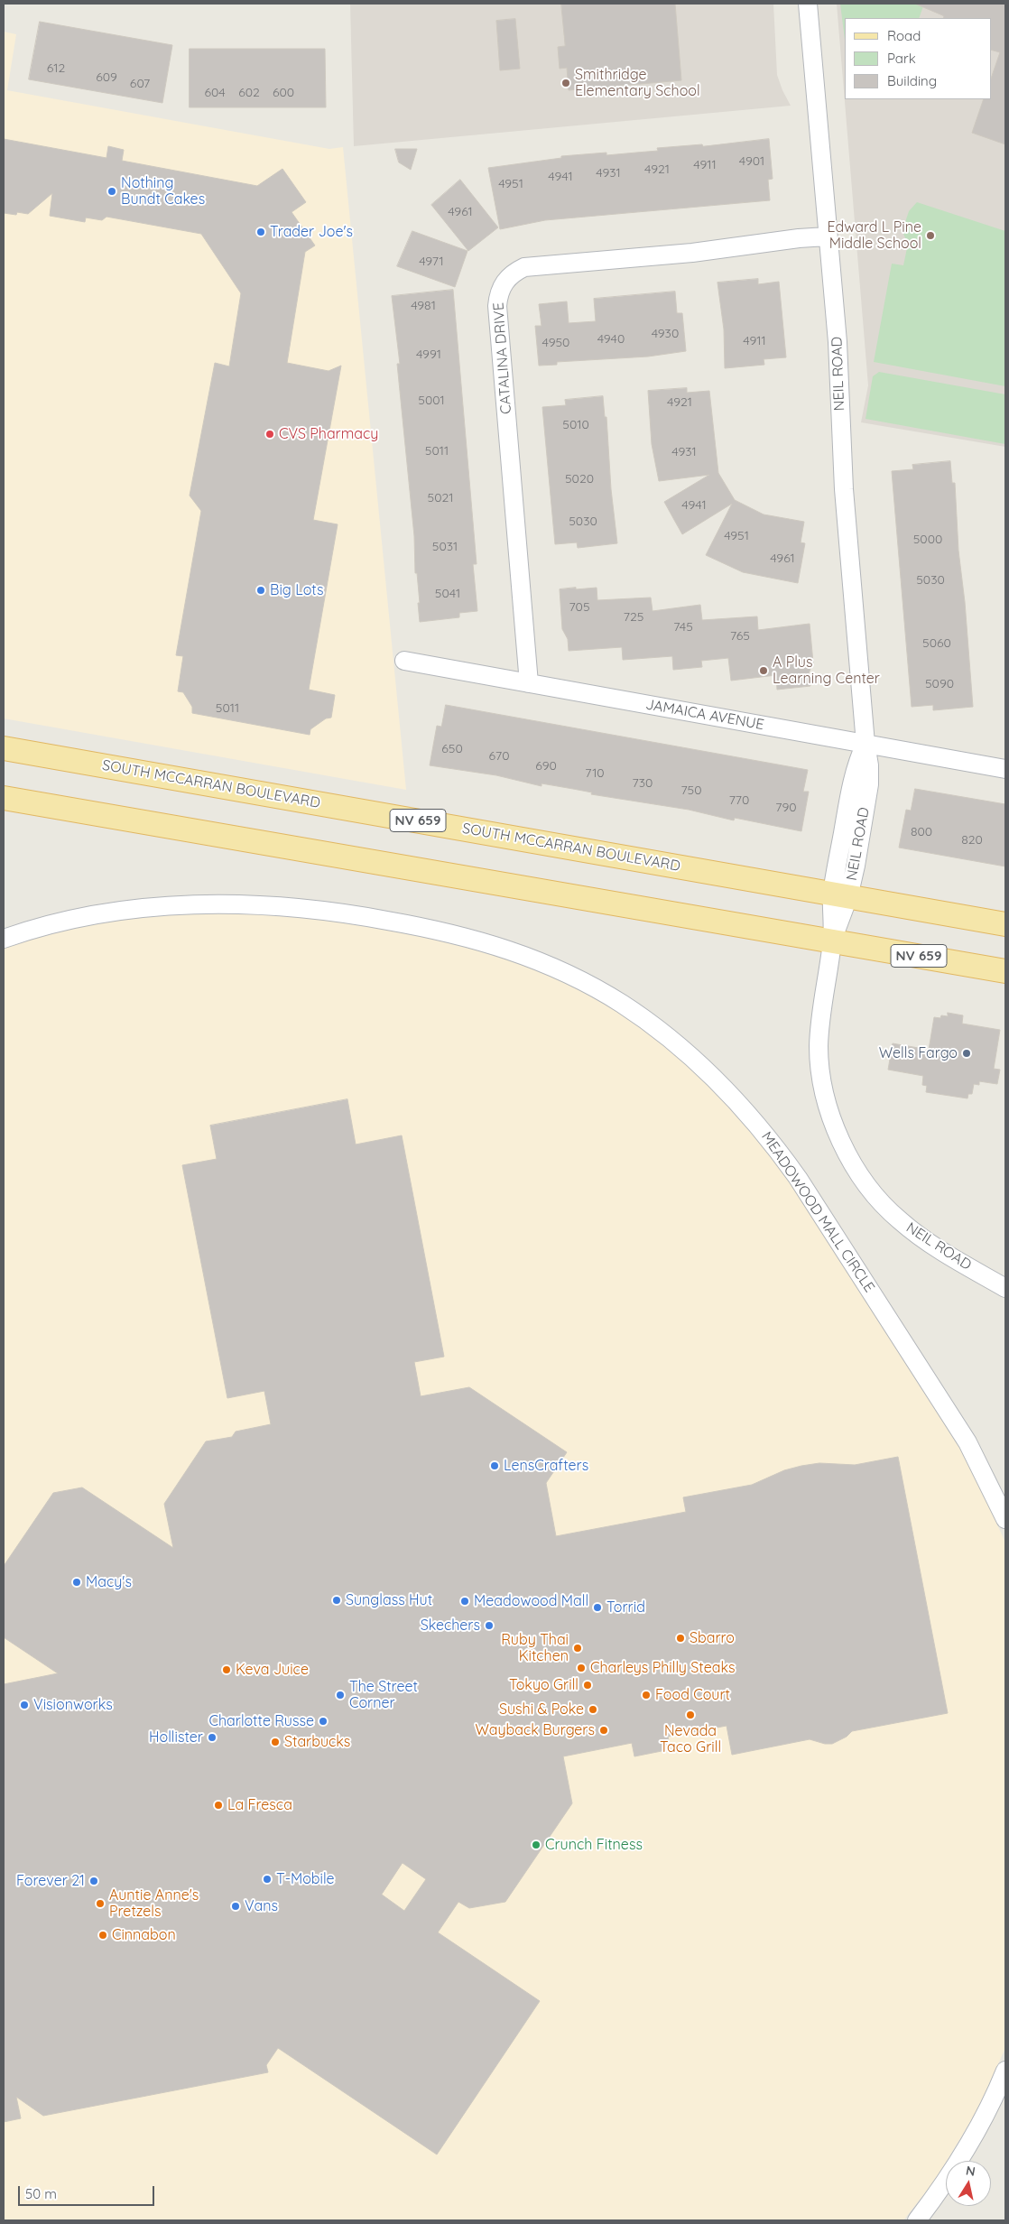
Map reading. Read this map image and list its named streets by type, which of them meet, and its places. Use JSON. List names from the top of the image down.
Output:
{
  "streets": {
    "main road": ["SOUTH MCCARRAN BOULEVARD", "NV 659"],
    "street": [
      "CATALINA DRIVE",
      "NEIL ROAD",
      "JAMAICA AVENUE",
      "MEADOWOOD MALL CIRCLE"
    ]
  },
  "crossings": [
    ["CATALINA DRIVE", "NEIL ROAD"],
    ["CATALINA DRIVE", "JAMAICA AVENUE"],
    ["NEIL ROAD", "JAMAICA AVENUE"],
    ["NEIL ROAD", "SOUTH MCCARRAN BOULEVARD"],
    ["NEIL ROAD", "NV 659"]
  ],
  "places": [
    "Smithridge Elementary School",
    "Nothing Bundt Cakes",
    "Trader Joe's",
    "Edward L Pine Middle School",
    "CVS Pharmacy",
    "Big Lots",
    "A Plus Learning Center",
    "Wells Fargo",
    "LensCrafters",
    "Macy's",
    "Sunglass Hut",
    "Meadowood Mall",
    "Torrid",
    "Skechers",
    "Sbarro",
    "Ruby Thai Kitchen",
    "Charleys Philly Steaks",
    "Keva Juice",
    "Tokyo Grill",
    "The Street Corner",
    "Food Court",
    "Visionworks",
    "Sushi & Poke",
    "Nevada Taco Grill",
    "Charlotte Russe",
    "Wayback Burgers",
    "Hollister",
    "Starbucks",
    "La Fresca",
    "Crunch Fitness",
    "T-Mobile",
    "Forever 21",
    "Auntie Anne's Pretzels",
    "Vans",
    "Cinnabon"
  ],
  "house_numbers": [
    "612",
    "609",
    "607",
    "604",
    "602",
    "600",
    "4901",
    "4911",
    "4921",
    "4931",
    "4941",
    "4951",
    "4961",
    "4971",
    "4981",
    "4930",
    "4940",
    "4911",
    "4950",
    "4991",
    "5001",
    "4921",
    "5010",
    "5011",
    "4931",
    "5020",
    "5021",
    "4941",
    "5030",
    "4951",
    "5000",
    "5031",
    "4961",
    "5030",
    "5041",
    "705",
    "725",
    "745",
    "765",
    "5060",
    "5090",
    "5011",
    "650",
    "670",
    "690",
    "710",
    "730",
    "750",
    "770",
    "790",
    "800",
    "820"
  ],
  "legend": ["Road", "Park", "Building"],
  "scale_bar": "50 m",
  "north": "top"
}
